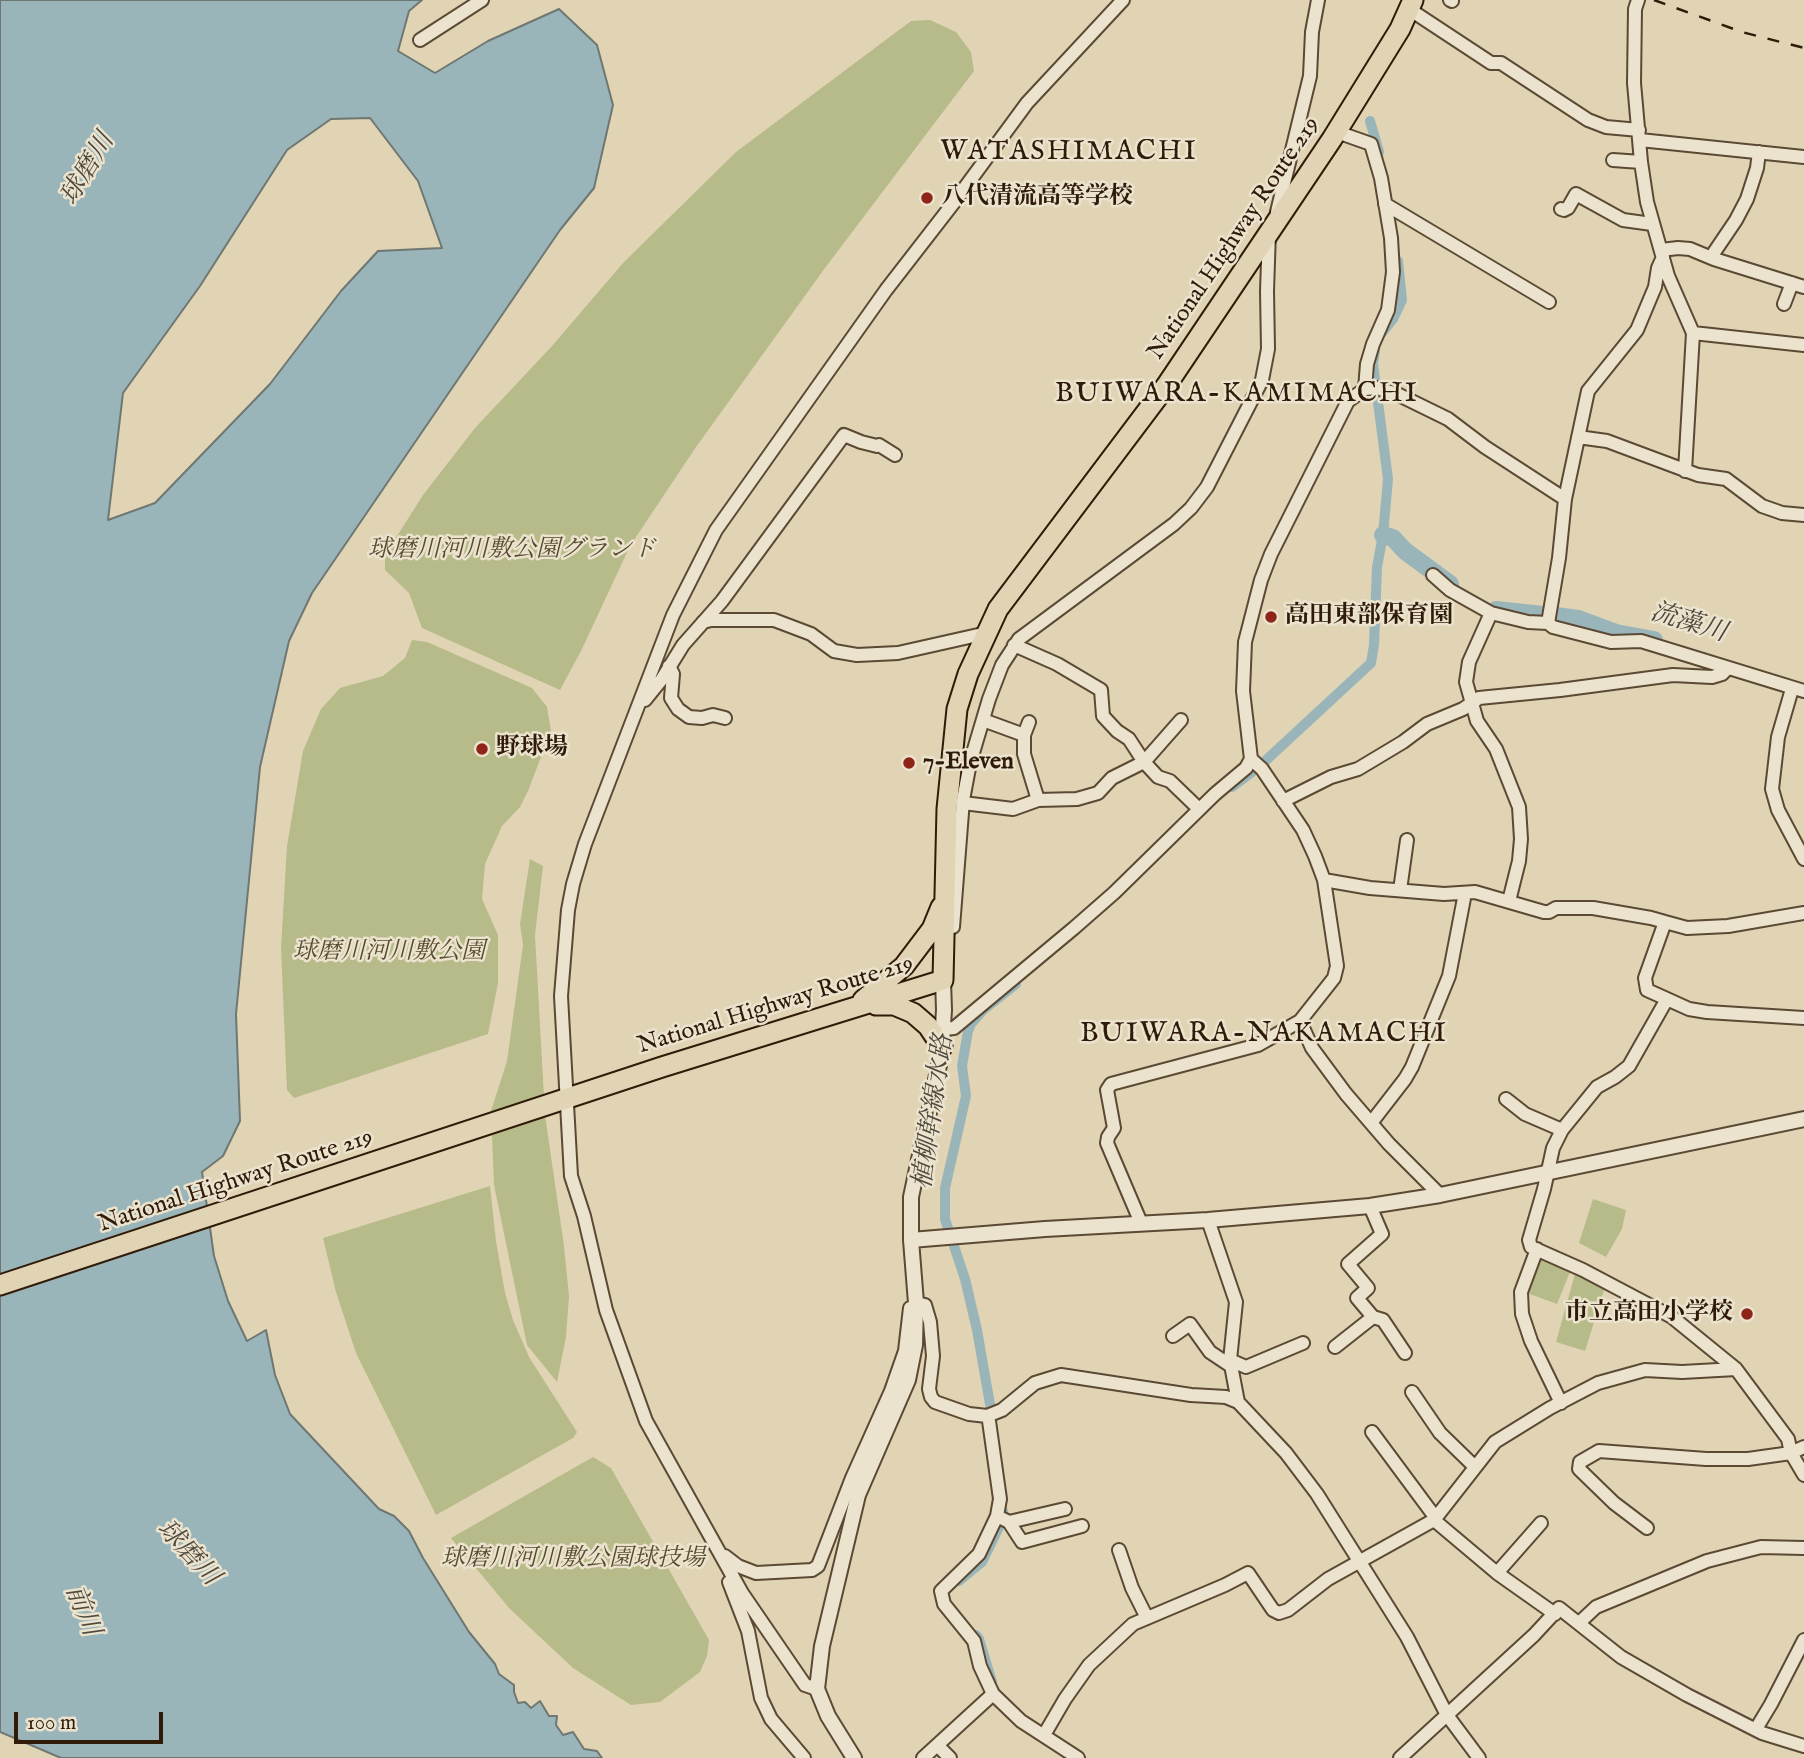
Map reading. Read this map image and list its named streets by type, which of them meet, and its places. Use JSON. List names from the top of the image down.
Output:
{
  "streets": {
    "highway": ["National Highway Route 219"]
  },
  "districts": ["WATASHIMACHI", "BUIWARA-KAMIMACHI", "BUIWARA-NAKAMACHI"],
  "water": [
    "球磨川",
    "流藻川",
    "植柳幹線水路",
    "前川"
  ],
  "parks": ["球磨川河川敷公園グランド", "球磨川河川敷公園", "球磨川河川敷公園球技場"],
  "places": [
    "八代清流高等学校",
    "高田東部保育園",
    "野球場",
    "7-Eleven",
    "市立高田小学校"
  ],
  "scale_bar": "100 m"
}
